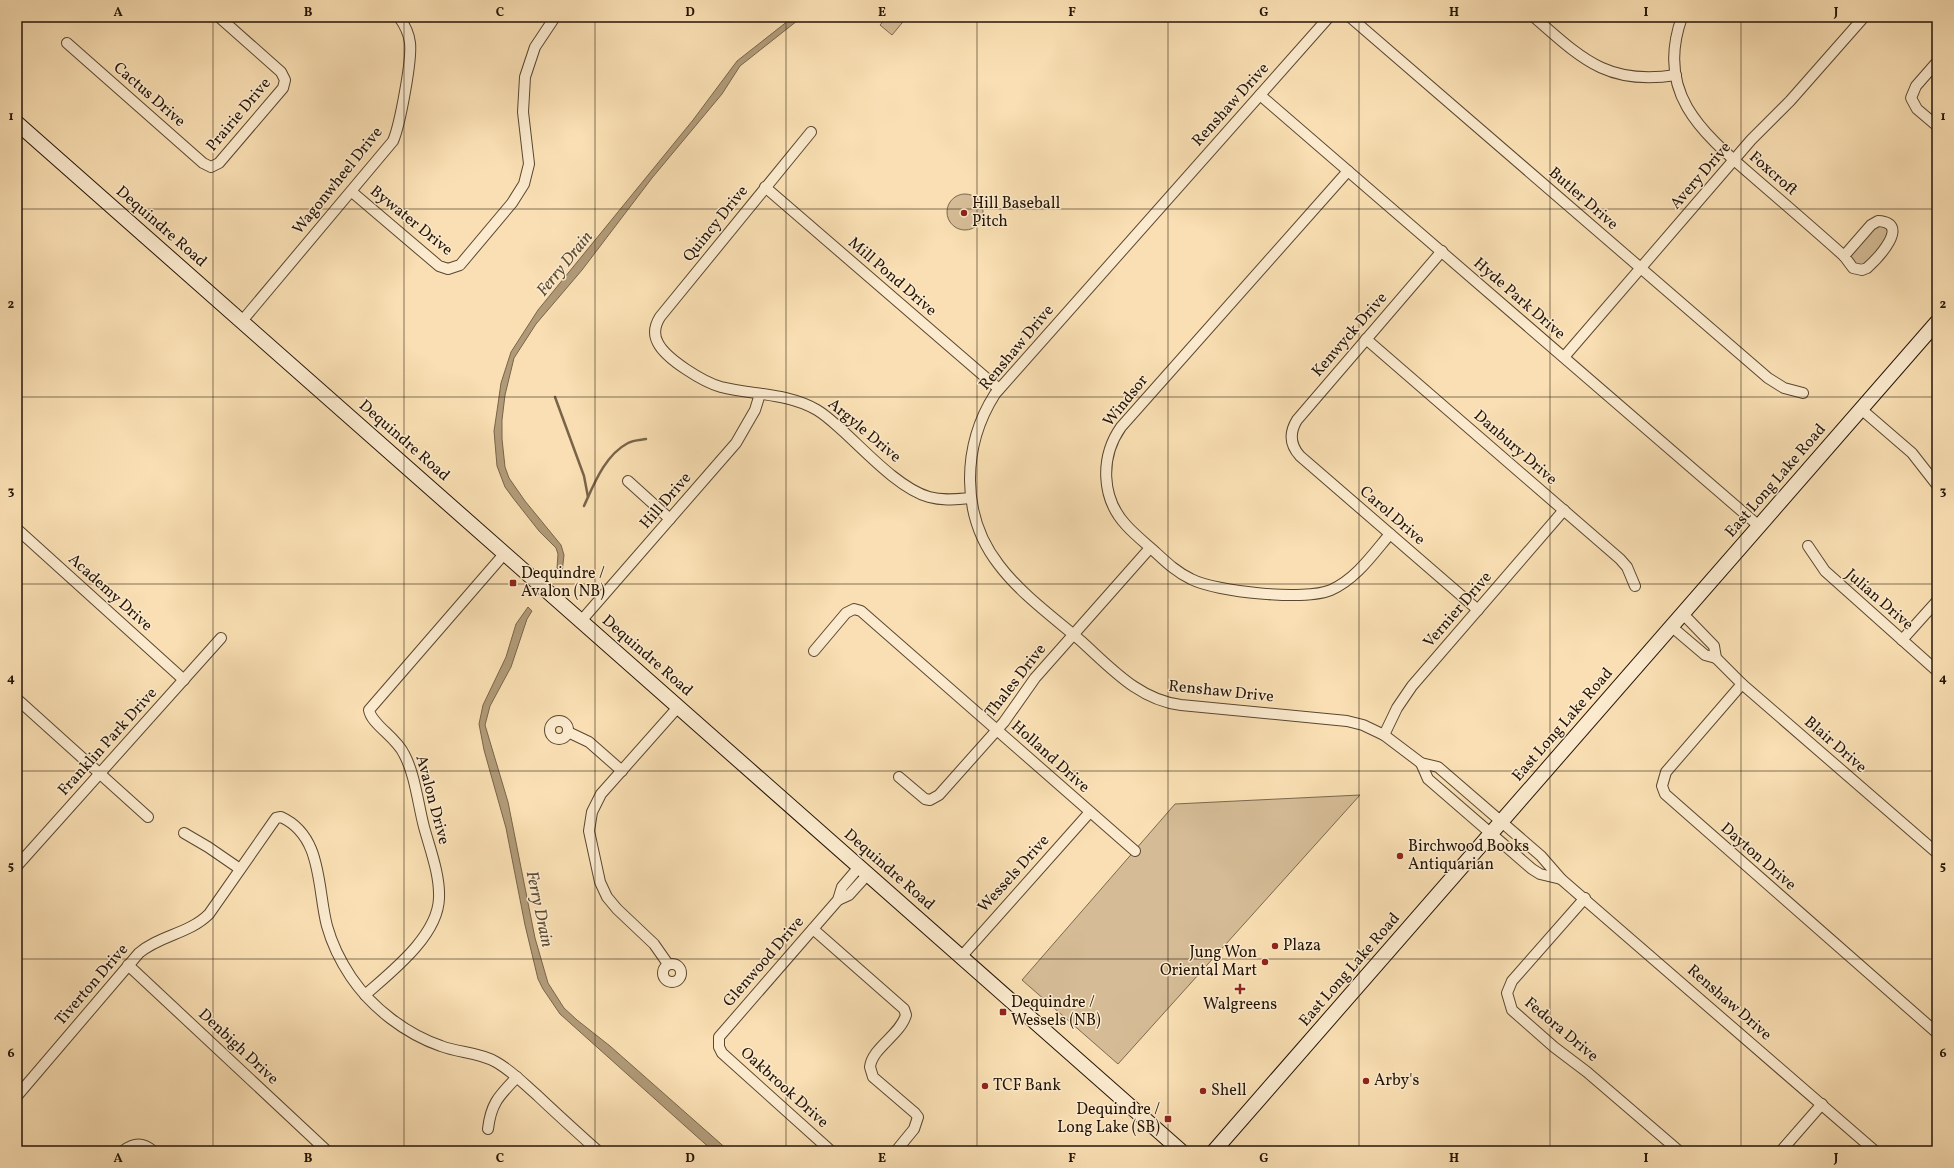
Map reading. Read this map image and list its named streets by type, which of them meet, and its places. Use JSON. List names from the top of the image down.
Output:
{
  "streets": {
    "main road": ["Dequindre Road", "East Long Lake Road"],
    "street": [
      "Cactus Drive",
      "Renshaw Drive",
      "Prairie Drive",
      "Foxcroft",
      "Avery Drive",
      "Wagonwheel Drive",
      "Butler Drive",
      "Bywater Drive",
      "Quincy Drive",
      "Mill Pond Drive",
      "Hyde Park Drive",
      "Kenwyck Drive",
      "Windsor",
      "Argyle Drive",
      "Danbury Drive",
      "Hill Drive",
      "Carol Drive",
      "Academy Drive",
      "Julian Drive",
      "Vernier Drive",
      "Thales Drive",
      "Franklin Park Drive",
      "Blair Drive",
      "Holland Drive",
      "Avalon Drive",
      "Dayton Drive",
      "Wessels Drive",
      "Glenwood Drive",
      "Tiverton Drive",
      "Fedora Drive",
      "Denbigh Drive",
      "Oakbrook Drive"
    ]
  },
  "crossings": [
    ["Cactus Drive", "Prairie Drive"],
    ["Renshaw Drive", "Mill Pond Drive"],
    ["Renshaw Drive", "Hyde Park Drive"],
    ["Renshaw Drive", "Argyle Drive"],
    ["Renshaw Drive", "East Long Lake Road"],
    ["Renshaw Drive", "Vernier Drive"],
    ["Renshaw Drive", "Thales Drive"],
    ["Renshaw Drive", "Fedora Drive"],
    ["Foxcroft", "Avery Drive"],
    ["Avery Drive", "Butler Drive"],
    ["Avery Drive", "Hyde Park Drive"],
    ["Wagonwheel Drive", "Bywater Drive"],
    ["Wagonwheel Drive", "Dequindre Road"],
    ["Quincy Drive", "Mill Pond Drive"],
    ["Quincy Drive", "Argyle Drive"],
    ["Dequindre Road", "Hill Drive"],
    ["Dequindre Road", "Avalon Drive"],
    ["Dequindre Road", "Wessels Drive"],
    ["Dequindre Road", "Glenwood Drive"],
    ["Hyde Park Drive", "Kenwyck Drive"],
    ["Hyde Park Drive", "Windsor"],
    ["Hyde Park Drive", "East Long Lake Road"],
    ["Kenwyck Drive", "Danbury Drive"],
    ["Kenwyck Drive", "Carol Drive"],
    ["Windsor", "Carol Drive"],
    ["Windsor", "Thales Drive"],
    ["Argyle Drive", "Hill Drive"],
    ["Danbury Drive", "Vernier Drive"],
    ["East Long Lake Road", "Blair Drive"],
    ["Carol Drive", "Vernier Drive"],
    ["Academy Drive", "Franklin Park Drive"],
    ["Thales Drive", "Holland Drive"],
    ["Blair Drive", "Dayton Drive"],
    ["Holland Drive", "Wessels Drive"],
    ["Avalon Drive", "Tiverton Drive"],
    ["Glenwood Drive", "Oakbrook Drive"],
    ["Tiverton Drive", "Denbigh Drive"]
  ],
  "water": ["Ferry Drain"],
  "places": {
    "other": [
      "Hill Baseball Pitch",
      "Birchwood Books Antiquarian",
      "Plaza",
      "Jung Won Oriental Mart",
      "Arby's",
      "TCF Bank",
      "Shell"
    ],
    "transit": ["Dequindre / Avalon (NB)", "Dequindre / Wessels (NB)", "Dequindre / Long Lake (SB)"],
    "health": ["Walgreens"]
  },
  "grid": {
    "columns": [
      "A",
      "B",
      "C",
      "D",
      "E",
      "F",
      "G",
      "H",
      "I",
      "J"
    ],
    "rows": [
      "1",
      "2",
      "3",
      "4",
      "5",
      "6"
    ]
  }
}
